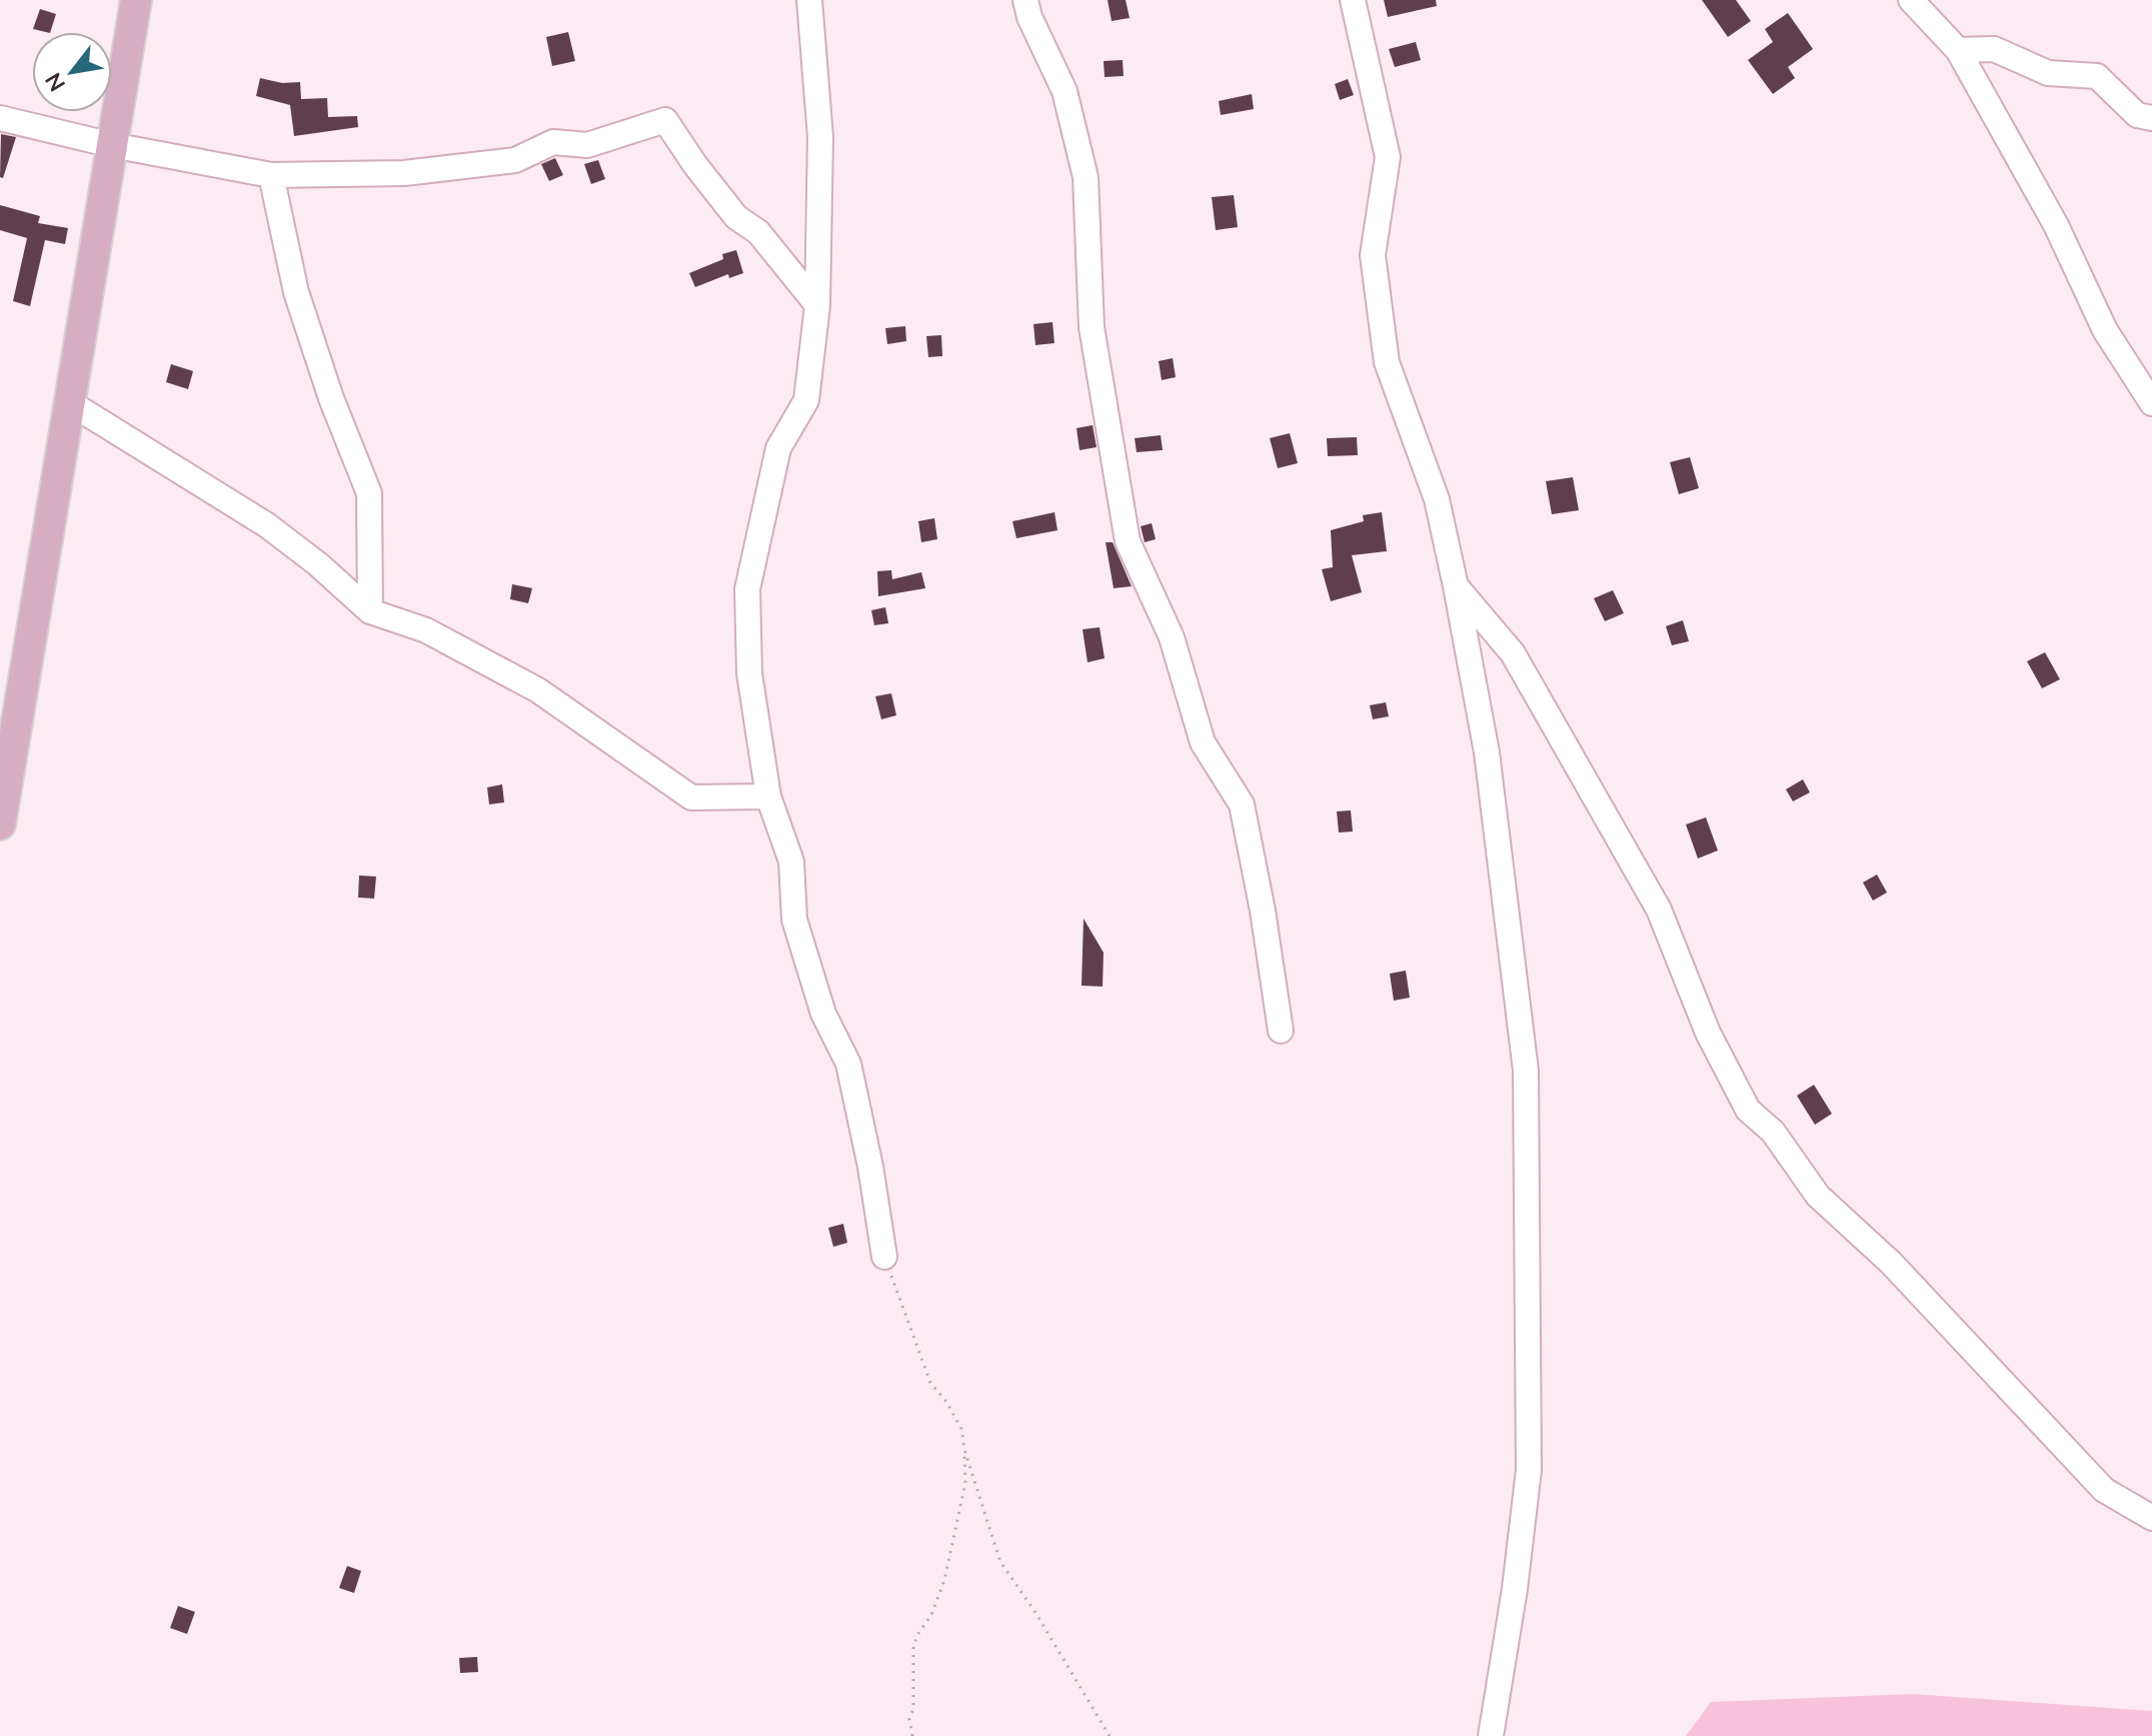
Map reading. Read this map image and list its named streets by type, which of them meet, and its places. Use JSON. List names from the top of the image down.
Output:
{
  "north": "bottom left"
}
